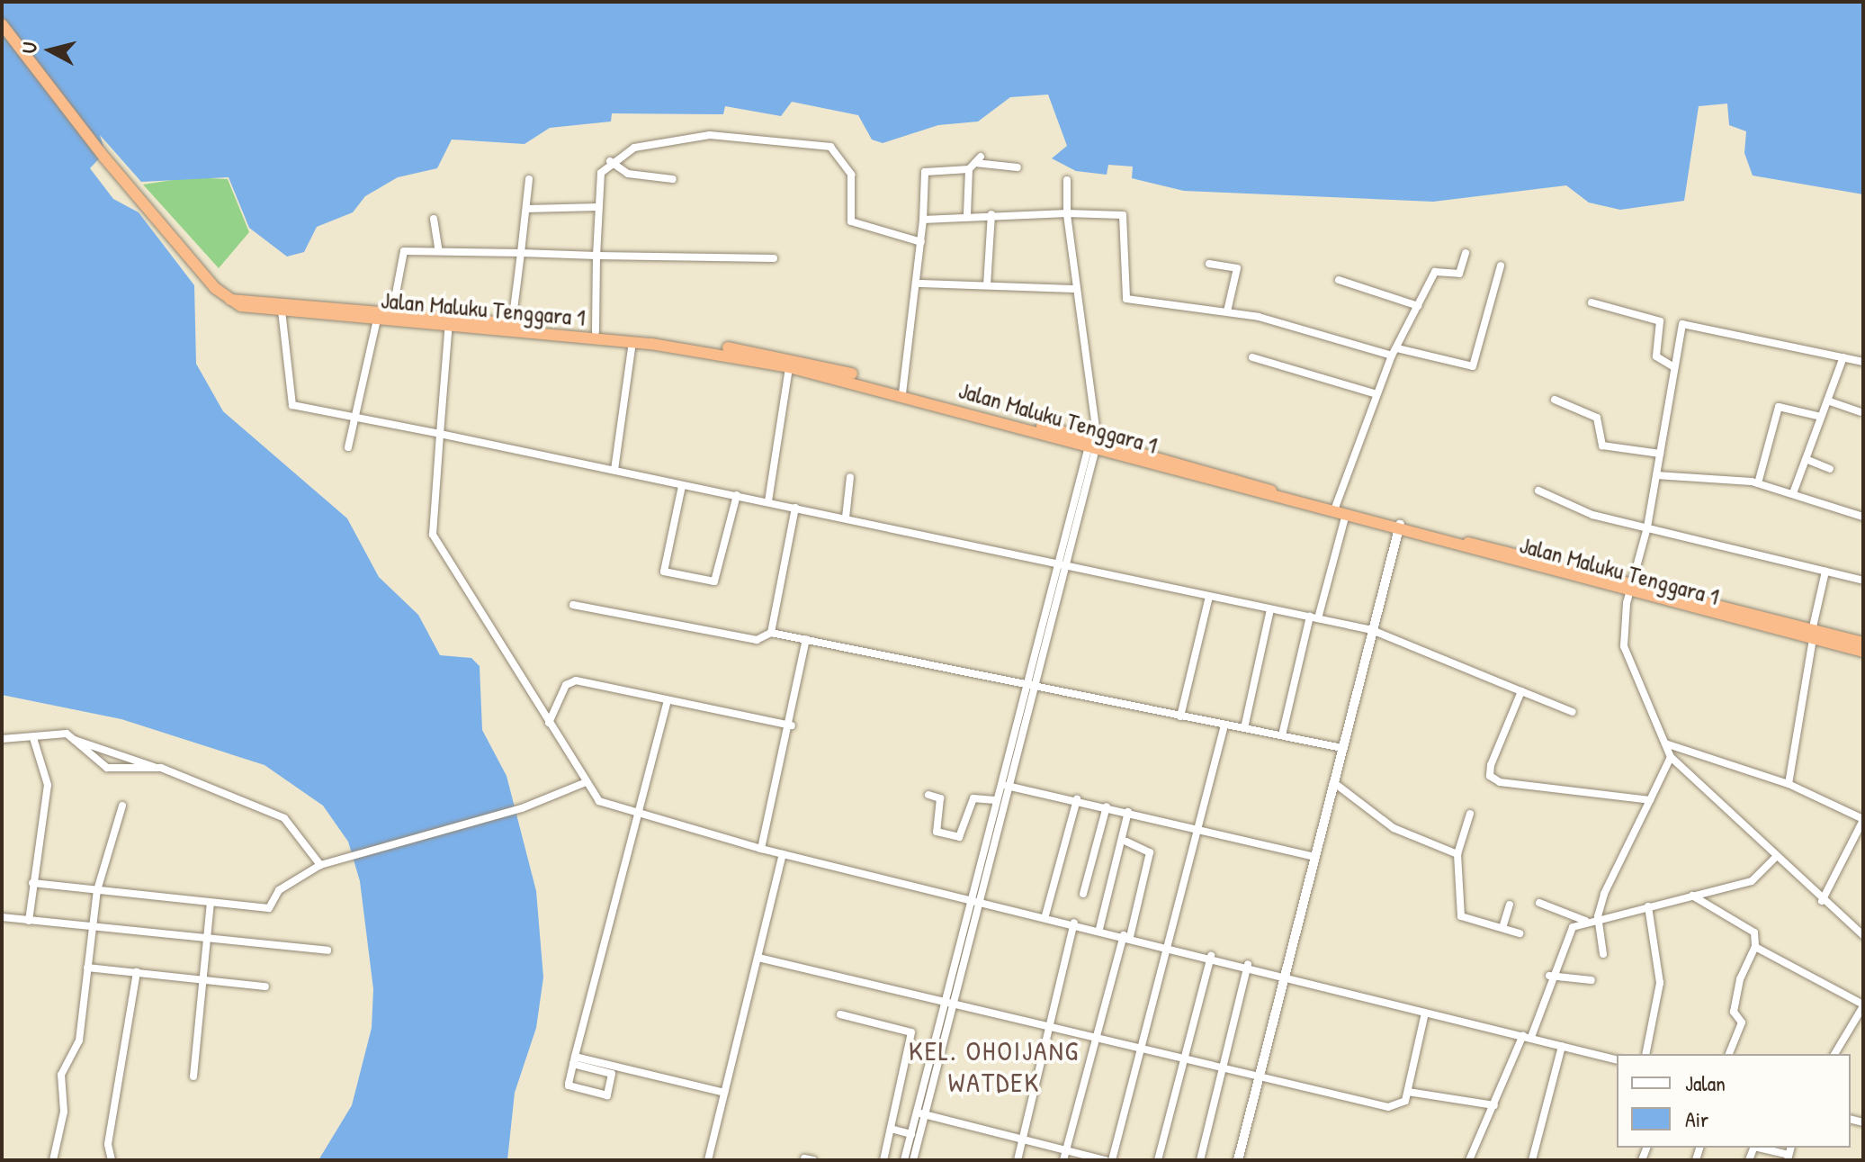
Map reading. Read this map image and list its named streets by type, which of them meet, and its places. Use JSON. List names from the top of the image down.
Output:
{
  "streets": {
    "highway": ["Jalan Maluku Tenggara 1"]
  },
  "districts": ["KEL. OHOIJANG WATDEK"],
  "legend": ["Jalan", "Air"],
  "north": "left"
}
